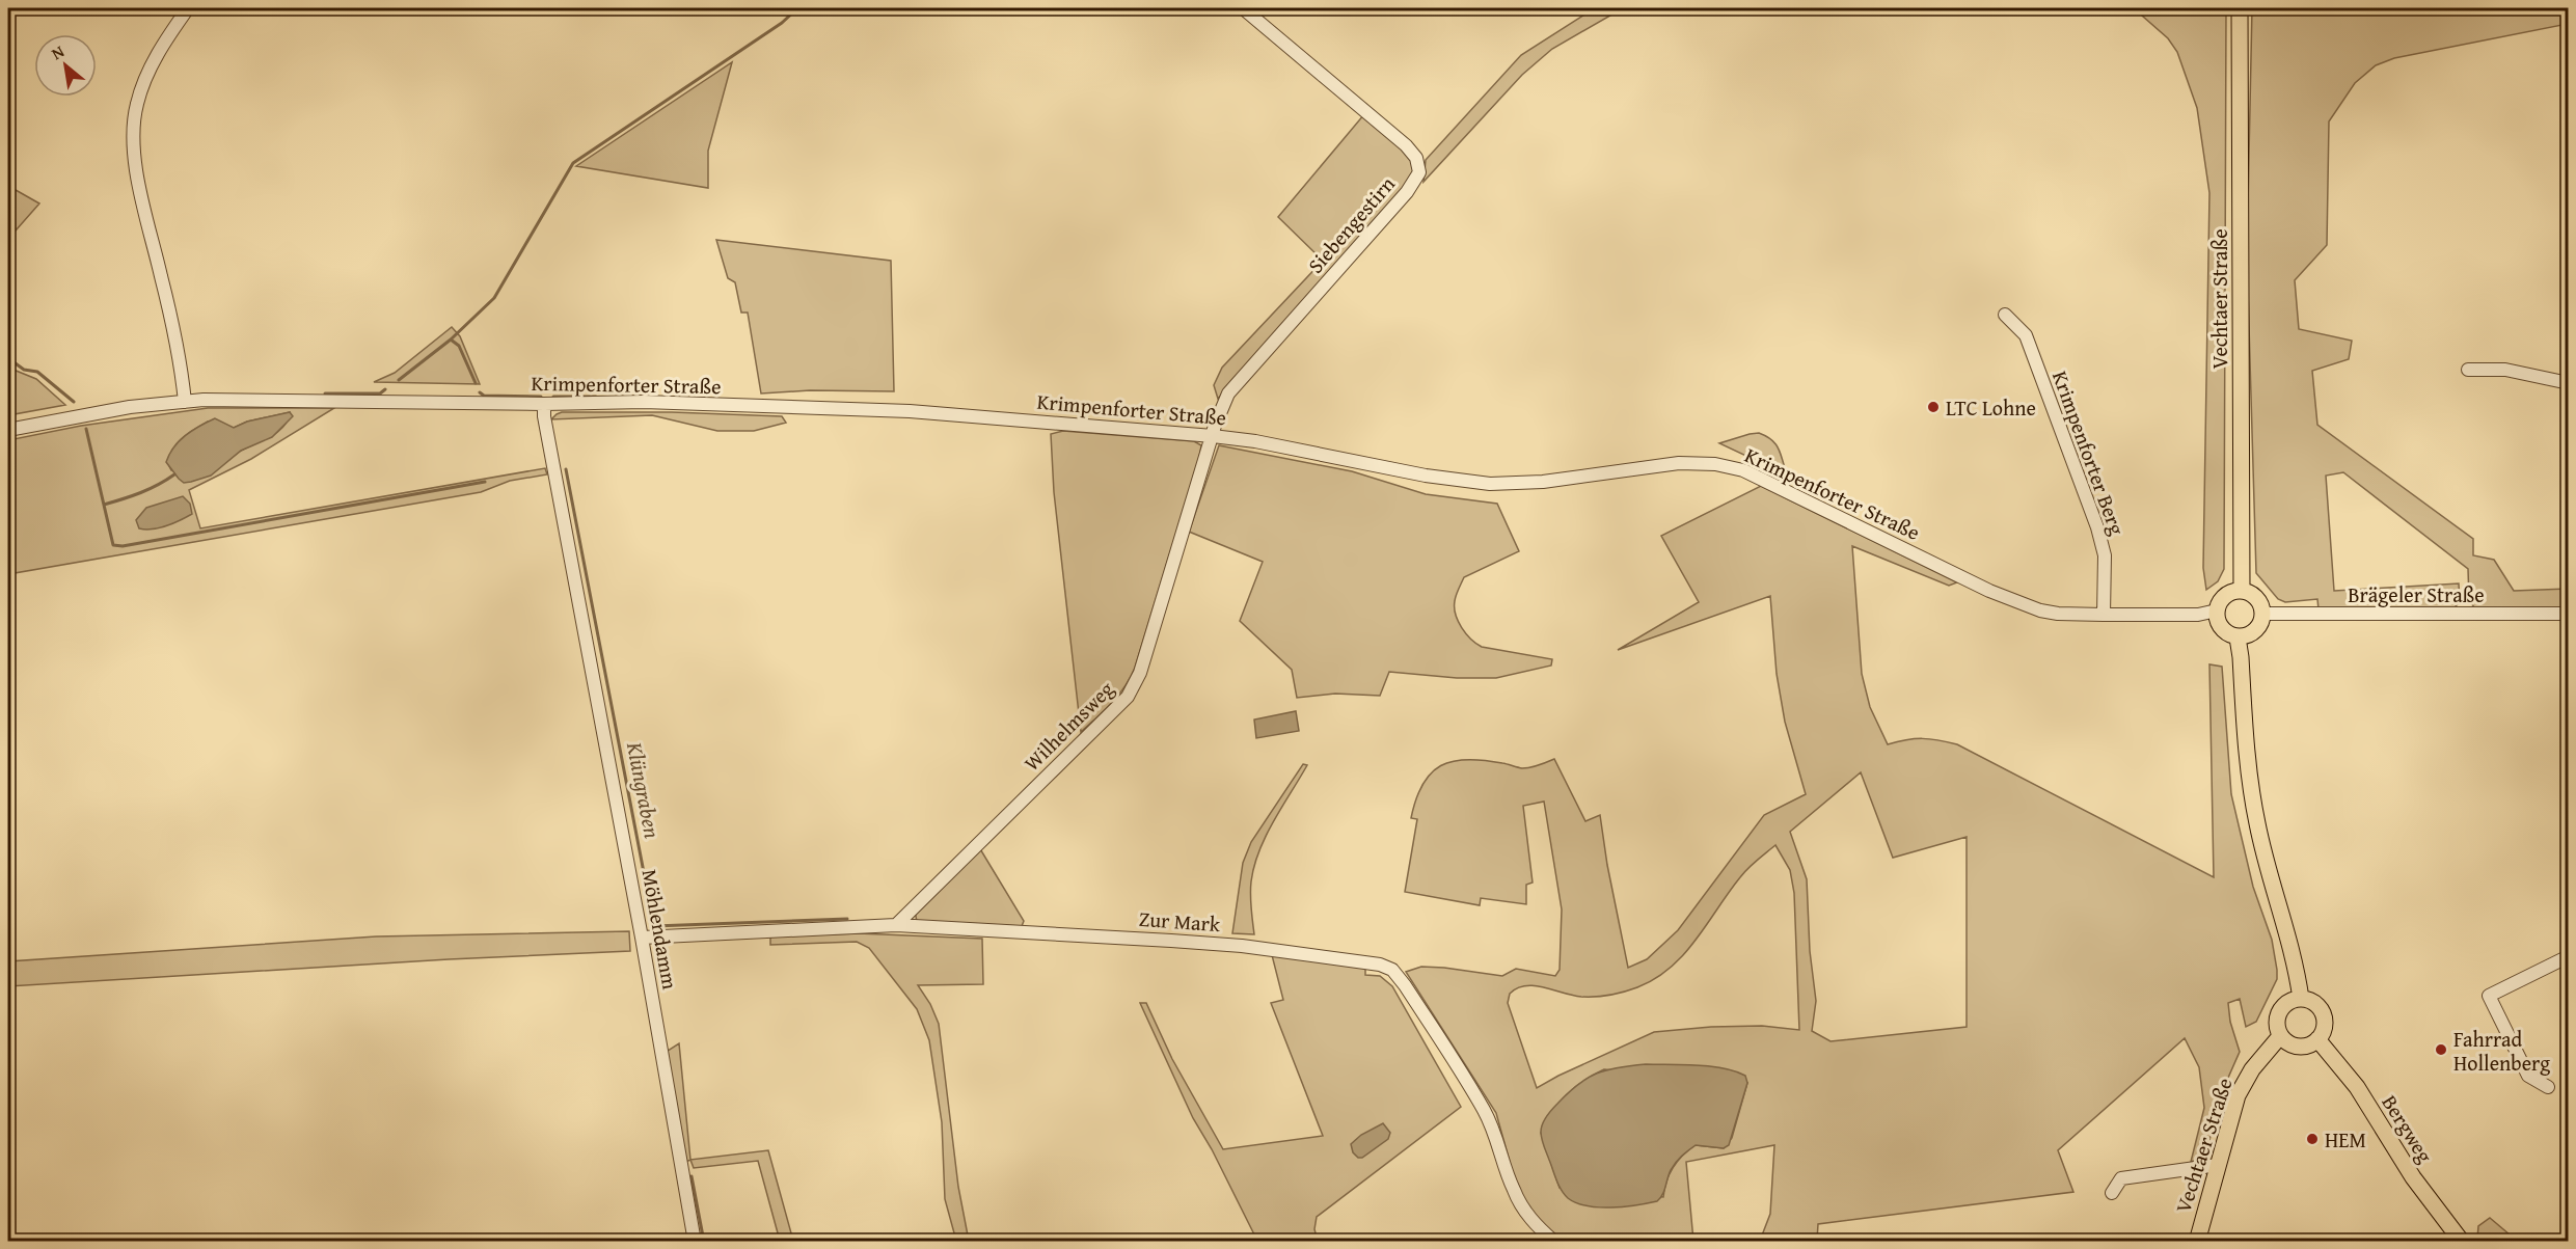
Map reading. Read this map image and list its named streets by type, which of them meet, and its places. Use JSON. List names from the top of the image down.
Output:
{
  "streets": {
    "main road": ["Vechtaer Straße", "Bergweg"],
    "street": [
      "Siebengestirn",
      "Krimpenforter Straße",
      "Krimpenforter Berg",
      "Brägeler Straße",
      "Wilhelmsweg",
      "Zur Mark",
      "Möhlendamm"
    ]
  },
  "crossings": [
    ["Siebengestirn", "Krimpenforter Straße"],
    ["Siebengestirn", "Wilhelmsweg"],
    ["Vechtaer Straße", "Krimpenforter Straße"],
    ["Vechtaer Straße", "Brägeler Straße"],
    ["Vechtaer Straße", "Bergweg"],
    ["Krimpenforter Straße", "Krimpenforter Berg"],
    ["Krimpenforter Straße", "Brägeler Straße"],
    ["Krimpenforter Straße", "Wilhelmsweg"],
    ["Krimpenforter Straße", "Möhlendamm"],
    ["Wilhelmsweg", "Zur Mark"],
    ["Zur Mark", "Möhlendamm"]
  ],
  "water": ["Klüngraben"],
  "places": ["LTC Lohne", "Fahrrad Hollenberg", "HEM"],
  "north": "top left"
}
